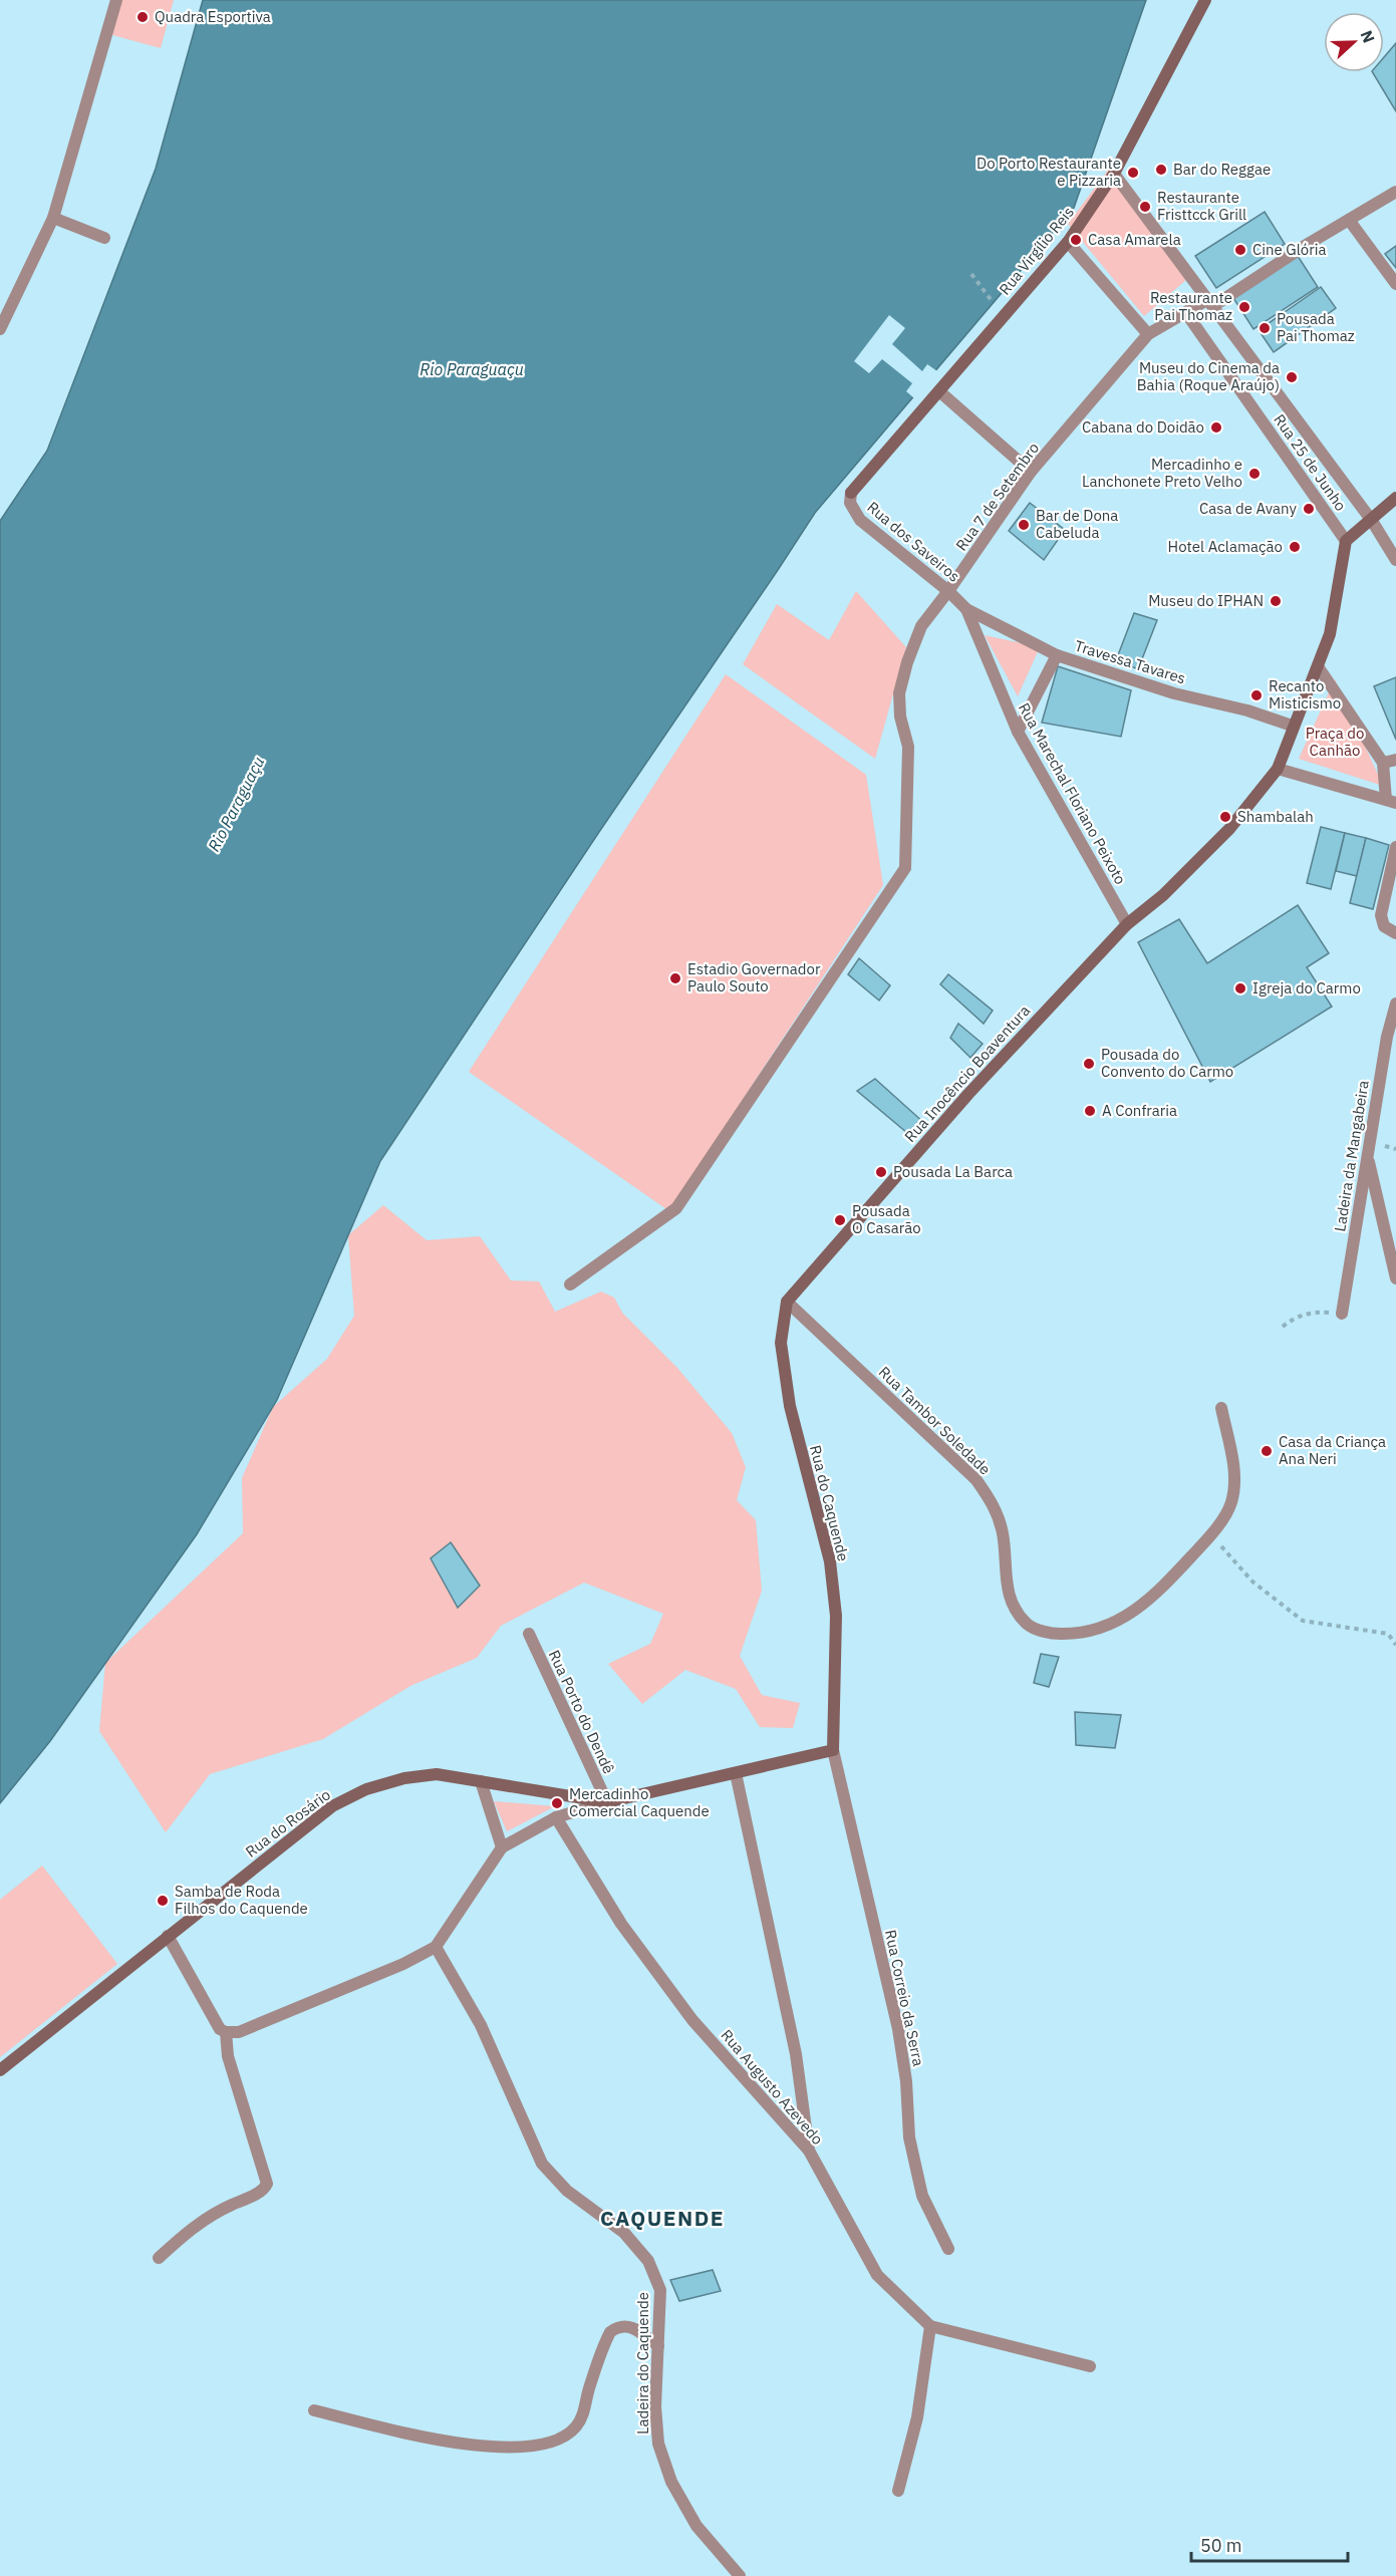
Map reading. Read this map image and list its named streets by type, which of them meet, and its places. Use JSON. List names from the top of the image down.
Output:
{
  "streets": {
    "street": [
      "Rua Virgílio Reis",
      "Rua 25 de Junho",
      "Rua 7 de Setembro",
      "Rua dos Saveiros",
      "Travessa Tavares",
      "Rua Marechal Floriano Peixoto",
      "Rua Inocêncio Boaventura",
      "Ladeira da Mangabeira",
      "Rua Tambor Soledade",
      "Rua do Caquende",
      "Rua Porto do Dendê",
      "Rua do Rosário",
      "Rua Correio da Serra",
      "Rua Augusto Azevedo",
      "Ladeira do Caquende"
    ]
  },
  "crossings": [
    ["Rua Virgílio Reis", "Rua 25 de Junho"],
    ["Rua Virgílio Reis", "Rua dos Saveiros"],
    ["Rua 7 de Setembro", "Rua dos Saveiros"],
    ["Rua dos Saveiros", "Travessa Tavares"],
    ["Rua dos Saveiros", "Rua Marechal Floriano Peixoto"],
    ["Travessa Tavares", "Rua Marechal Floriano Peixoto"],
    ["Rua Marechal Floriano Peixoto", "Rua Inocêncio Boaventura"],
    ["Rua Inocêncio Boaventura", "Rua Tambor Soledade"],
    ["Rua Inocêncio Boaventura", "Rua do Caquende"],
    ["Rua Tambor Soledade", "Rua do Caquende"],
    ["Rua do Caquende", "Rua Correio da Serra"],
    ["Rua Porto do Dendê", "Rua do Rosário"]
  ],
  "districts": ["CAQUENDE"],
  "water": ["Rio Paraguaçu"],
  "parks": ["Praça do Canhão"],
  "places": [
    "Quadra Esportiva",
    "Bar do Reggae",
    "Do Porto Restaurante e Pizzaria",
    "Restaurante Fristtcck Grill",
    "Casa Amarela",
    "Cine Glória",
    "Restaurante Pai Thomaz",
    "Pousada Pai Thomaz",
    "Museu do Cinema da Bahia (Roque Araújo)",
    "Cabana do Doidão",
    "Mercadinho e Lanchonete Preto Velho",
    "Casa de Avany",
    "Bar de Dona Cabeluda",
    "Hotel Aclamação",
    "Museu do IPHAN",
    "Recanto Misticismo",
    "Shambalah",
    "Estadio Governador Paulo Souto",
    "Igreja do Carmo",
    "Pousada do Convento do Carmo",
    "A Confraria",
    "Pousada La Barca",
    "Pousada O Casarão",
    "Casa da Criança Ana Neri",
    "Mercadinho Comercial Caquende",
    "Samba de Roda Filhos do Caquende"
  ],
  "scale_bar": "50 m",
  "north": "right"
}
